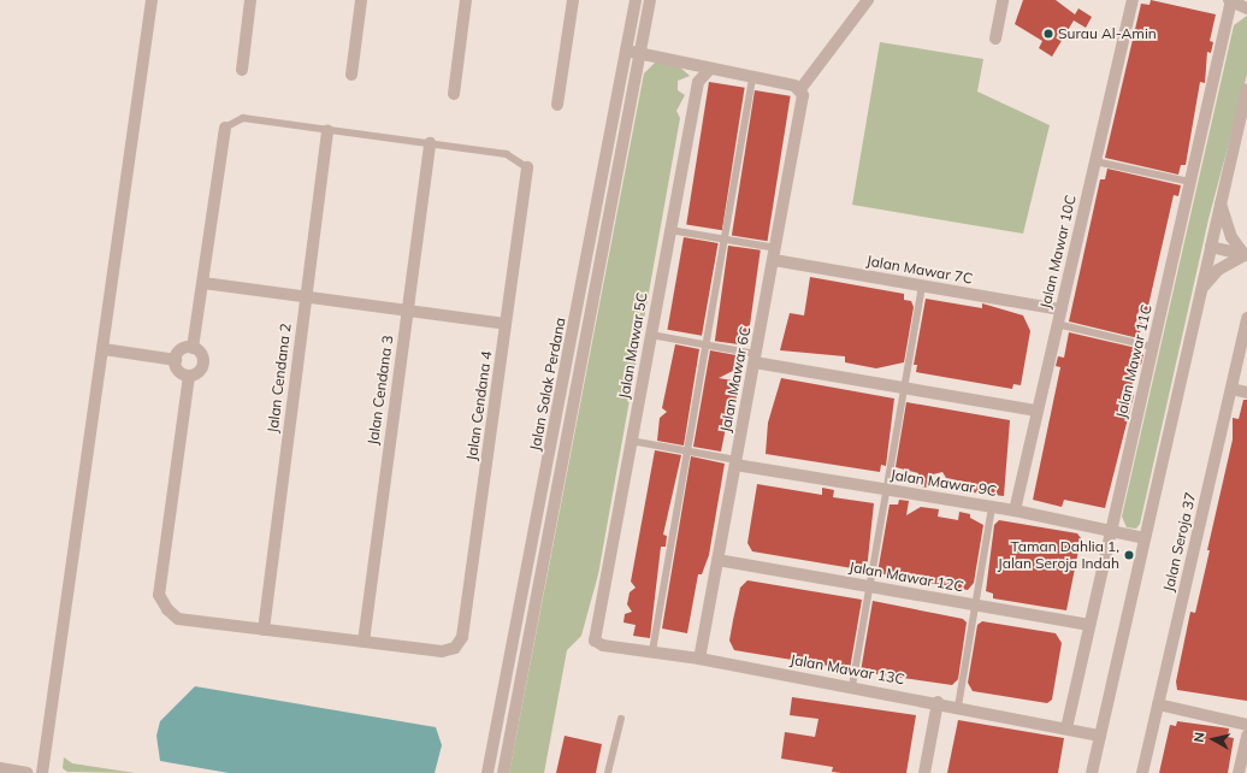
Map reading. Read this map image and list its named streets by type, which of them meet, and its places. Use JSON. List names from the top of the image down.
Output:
{
  "streets": {
    "street": [
      "Jalan Mawar 10C",
      "Jalan Mawar 7C",
      "Jalan Mawar 5C",
      "Jalan Mawar 11C",
      "Jalan Cendana 2",
      "Jalan Mawar 6C",
      "Jalan Salak Perdana",
      "Jalan Cendana 3",
      "Jalan Cendana 4",
      "Jalan Mawar 9C",
      "Jalan Seroja 37",
      "Jalan Mawar 12C",
      "Jalan Mawar 13C"
    ]
  },
  "crossings": [
    ["Jalan Mawar 10C", "Jalan Mawar 7C"],
    ["Jalan Mawar 10C", "Jalan Mawar 9C"],
    ["Jalan Mawar 7C", "Jalan Mawar 6C"],
    ["Jalan Mawar 5C", "Jalan Mawar 13C"],
    ["Jalan Mawar 11C", "Jalan Mawar 9C"],
    ["Jalan Mawar 11C", "Jalan Mawar 12C"],
    ["Jalan Mawar 11C", "Jalan Mawar 13C"],
    ["Jalan Mawar 6C", "Jalan Mawar 9C"],
    ["Jalan Mawar 6C", "Jalan Mawar 12C"],
    ["Jalan Mawar 6C", "Jalan Mawar 13C"],
    ["Jalan Cendana 3", "Jalan Cendana 4"]
  ],
  "places": ["Surau Al-Amin", "Taman Dahlia 1, Jalan Seroja Indah"],
  "north": "left"
}
